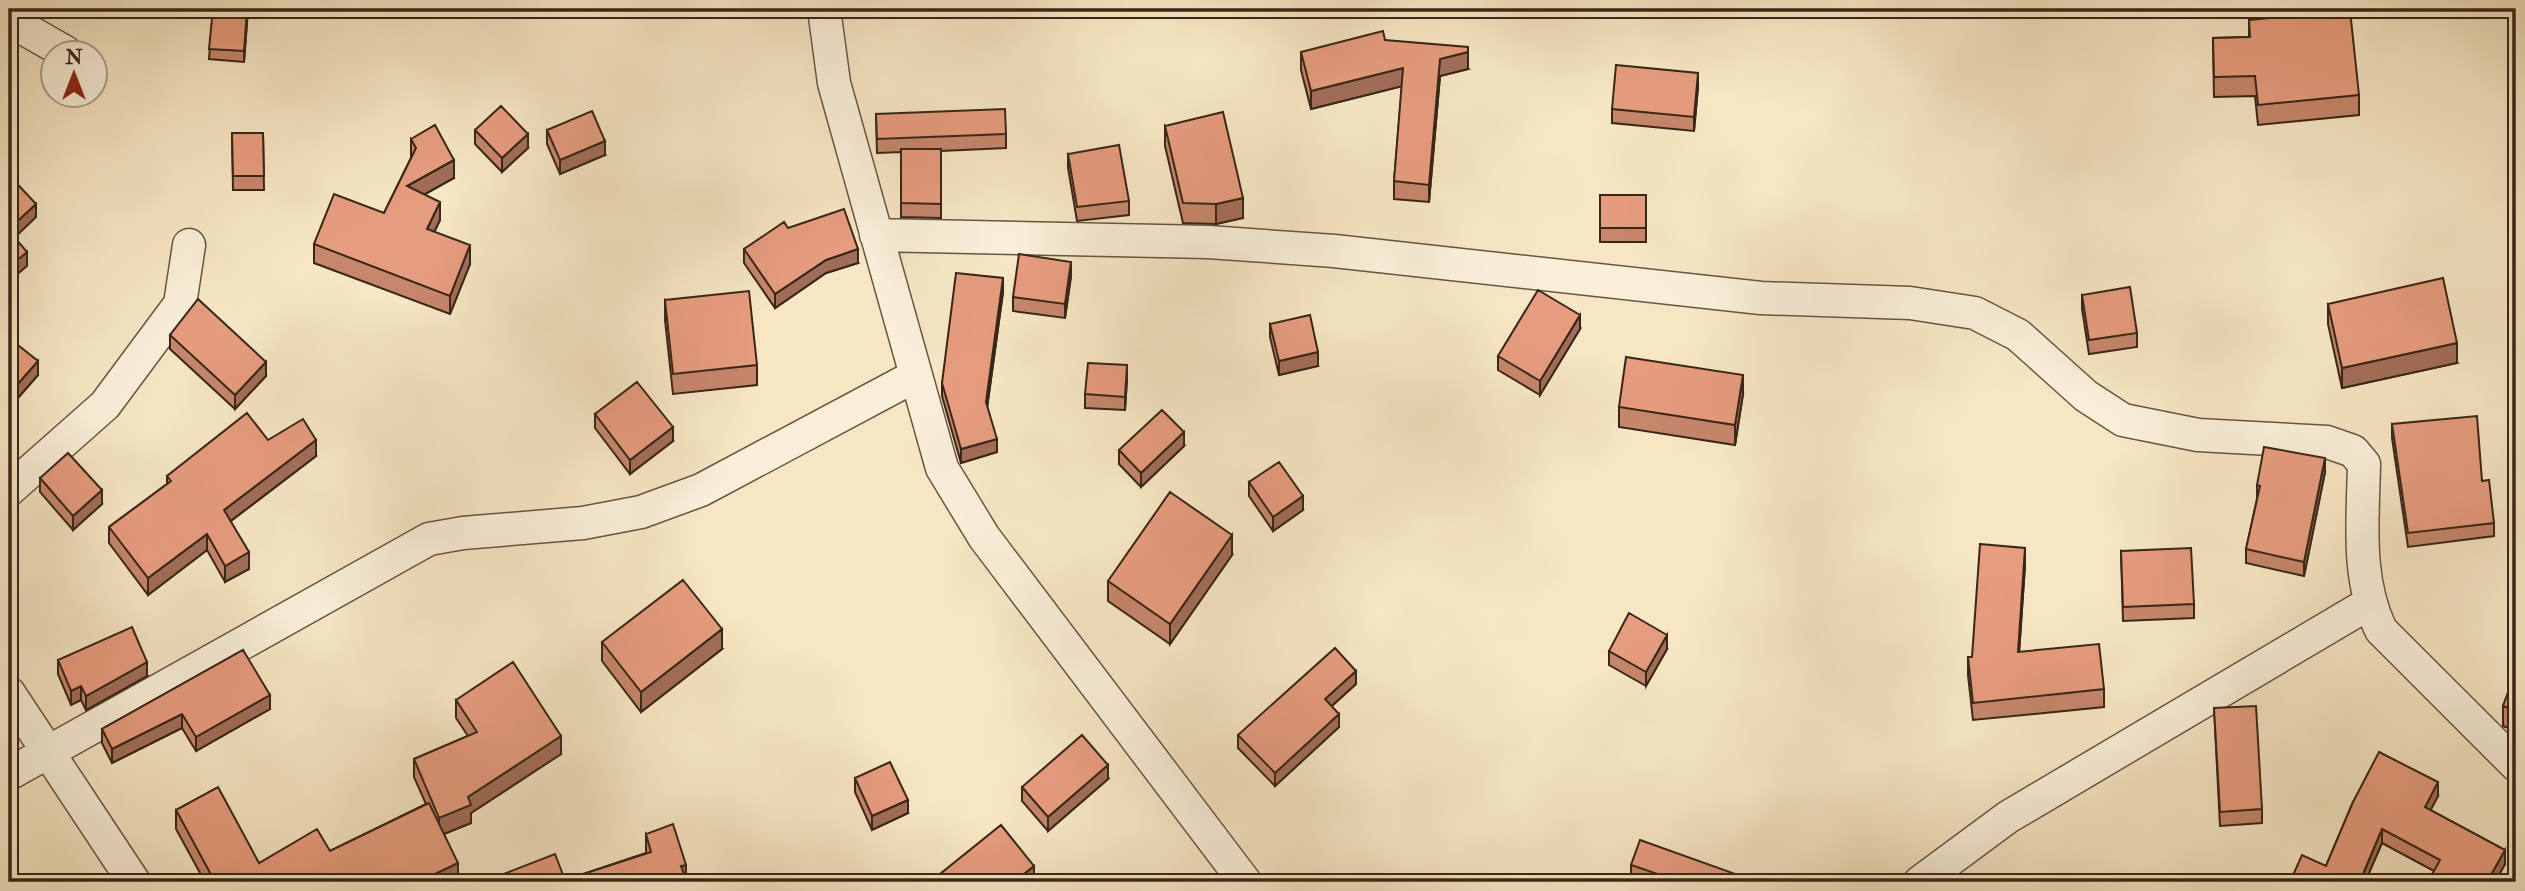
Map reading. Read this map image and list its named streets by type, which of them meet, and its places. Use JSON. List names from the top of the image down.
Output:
{
  "north": "top"
}
